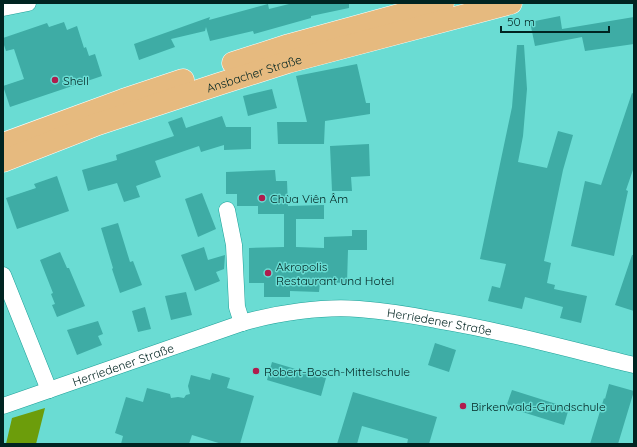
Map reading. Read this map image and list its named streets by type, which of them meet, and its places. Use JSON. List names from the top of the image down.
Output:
{
  "streets": {
    "main road": ["Ansbacher Straße"],
    "street": ["Herriedener Straße"]
  },
  "places": [
    "Shell",
    "Chùa Viên Âm",
    "Akropolis Restaurant und Hotel",
    "Robert-Bosch-Mittelschule",
    "Birkenwald-Grundschule"
  ],
  "scale_bar": "50 m"
}
